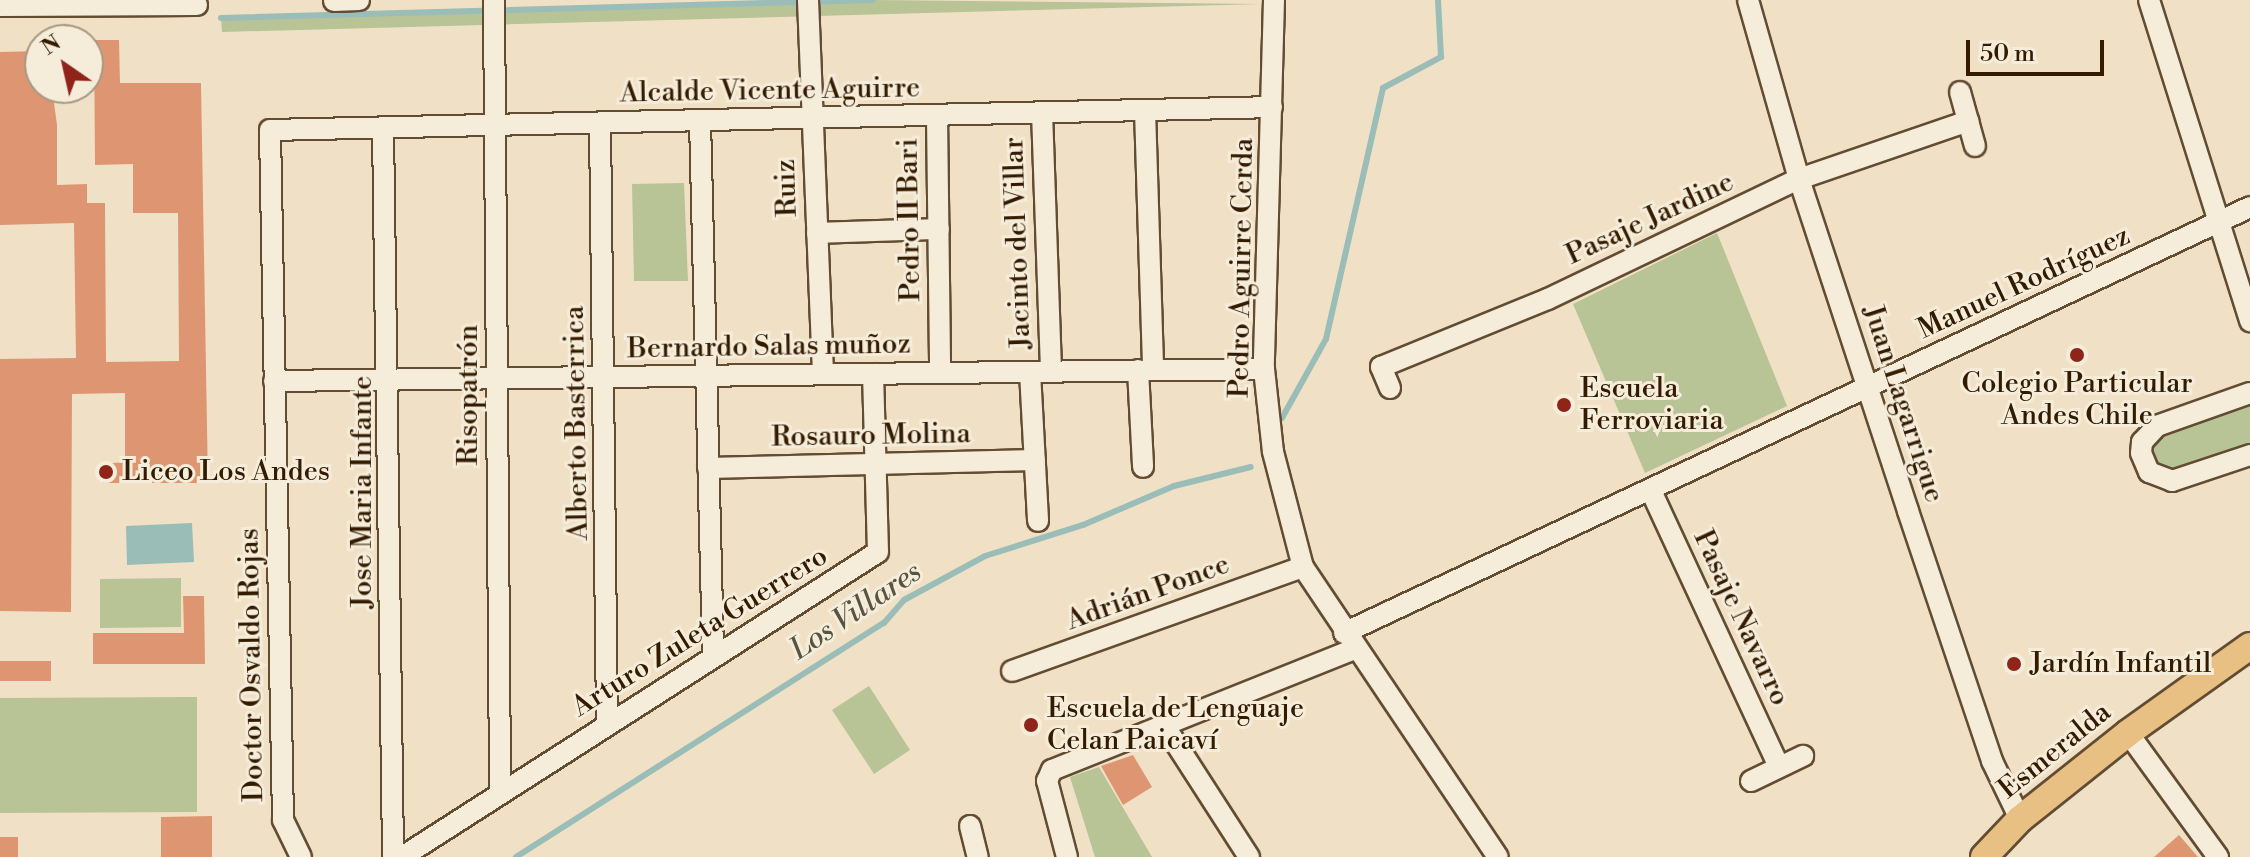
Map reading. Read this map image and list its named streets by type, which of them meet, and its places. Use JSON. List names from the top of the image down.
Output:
{
  "streets": {
    "main road": ["Esmeralda"],
    "street": [
      "Alcalde Vicente Aguirre",
      "Ruiz",
      "Pasaje Jardine",
      "Pedro II Bari",
      "Jacinto del Villar",
      "Pedro Aguirre Cerda",
      "Manuel Rodríguez",
      "Bernardo Salas muñoz",
      "Risopatrón",
      "Juan Lagarrigue",
      "Alberto Basterrica",
      "Rosauro Molina",
      "Jose Maria Infante",
      "Adrián Ponce",
      "Pasaje Navarro",
      "Arturo Zuleta Guerrero",
      "Doctor Osvaldo Rojas"
    ]
  },
  "crossings": [
    ["Alcalde Vicente Aguirre", "Ruiz"],
    ["Alcalde Vicente Aguirre", "Pedro II Bari"],
    ["Alcalde Vicente Aguirre", "Jacinto del Villar"],
    ["Alcalde Vicente Aguirre", "Pedro Aguirre Cerda"],
    ["Alcalde Vicente Aguirre", "Risopatrón"],
    ["Alcalde Vicente Aguirre", "Alberto Basterrica"],
    ["Alcalde Vicente Aguirre", "Jose Maria Infante"],
    ["Alcalde Vicente Aguirre", "Doctor Osvaldo Rojas"],
    ["Ruiz", "Bernardo Salas muñoz"],
    ["Pasaje Jardine", "Juan Lagarrigue"],
    ["Pedro II Bari", "Bernardo Salas muñoz"],
    ["Jacinto del Villar", "Bernardo Salas muñoz"],
    ["Jacinto del Villar", "Rosauro Molina"],
    ["Pedro Aguirre Cerda", "Manuel Rodríguez"],
    ["Pedro Aguirre Cerda", "Bernardo Salas muñoz"],
    ["Pedro Aguirre Cerda", "Adrián Ponce"],
    ["Manuel Rodríguez", "Juan Lagarrigue"],
    ["Manuel Rodríguez", "Pasaje Navarro"],
    ["Bernardo Salas muñoz", "Risopatrón"],
    ["Bernardo Salas muñoz", "Alberto Basterrica"],
    ["Bernardo Salas muñoz", "Jose Maria Infante"],
    ["Bernardo Salas muñoz", "Arturo Zuleta Guerrero"],
    ["Bernardo Salas muñoz", "Doctor Osvaldo Rojas"],
    ["Risopatrón", "Arturo Zuleta Guerrero"],
    ["Juan Lagarrigue", "Esmeralda"],
    ["Alberto Basterrica", "Arturo Zuleta Guerrero"],
    ["Rosauro Molina", "Arturo Zuleta Guerrero"]
  ],
  "water": ["Los Villares"],
  "places": [
    "Colegio Particular Andes Chile",
    "Escuela Ferroviaria",
    "Liceo Los Andes",
    "Jardín Infantil",
    "Escuela de Lenguaje Celan Paicaví"
  ],
  "scale_bar": "50 m",
  "north": "top left"
}
